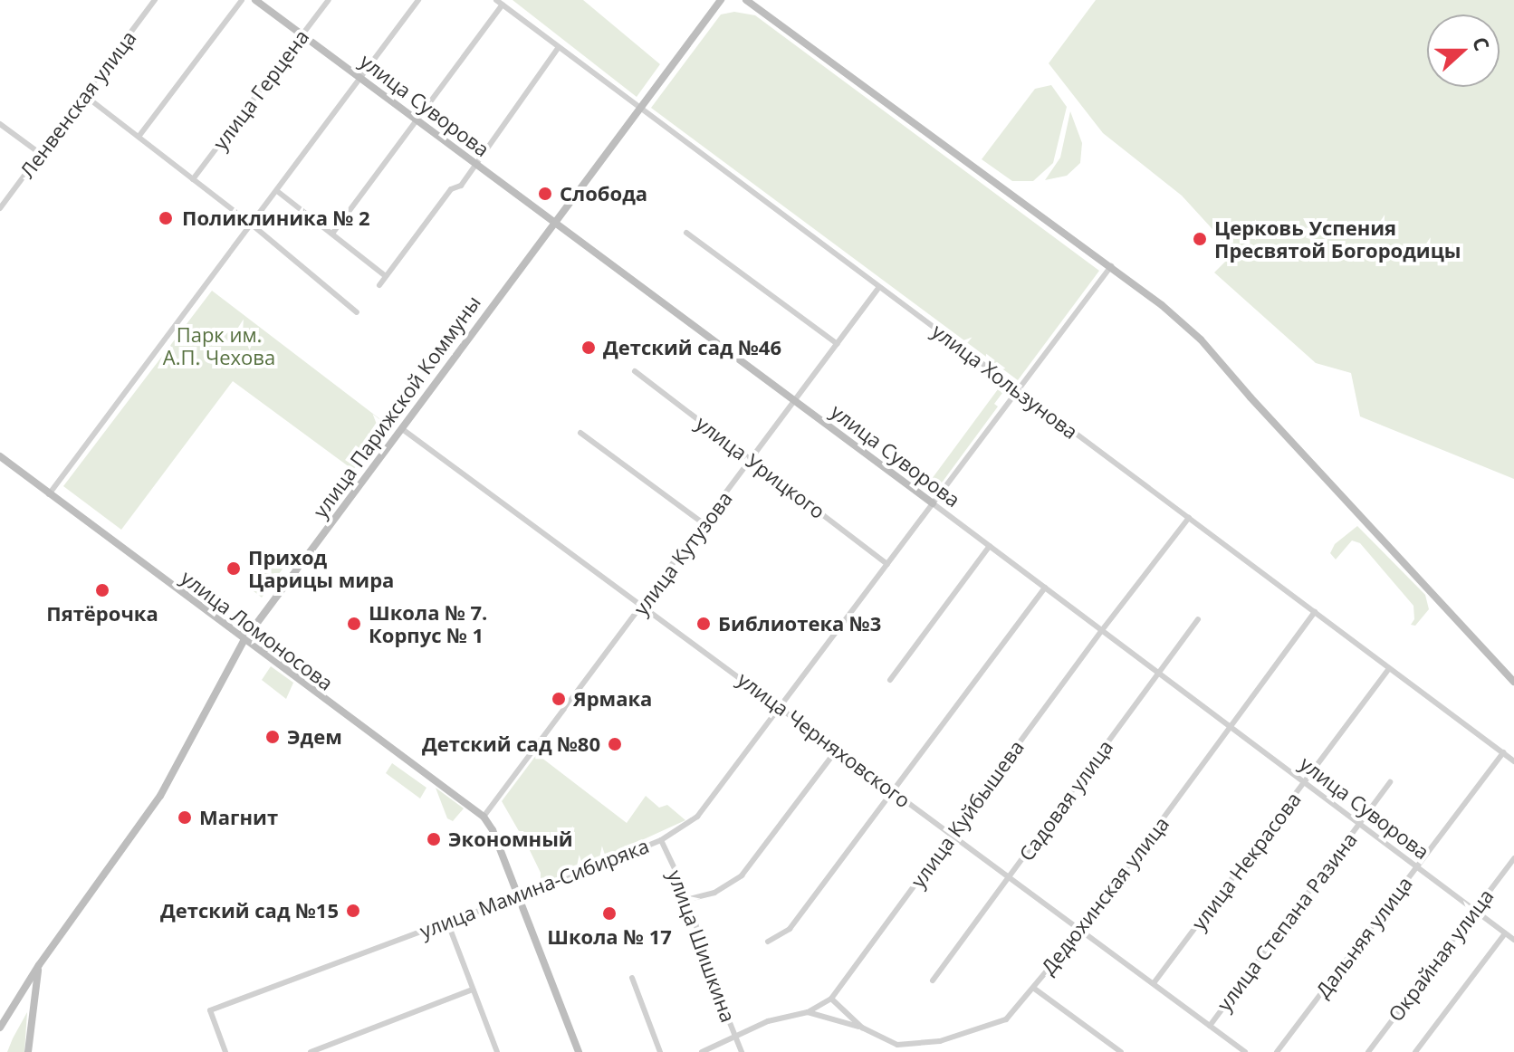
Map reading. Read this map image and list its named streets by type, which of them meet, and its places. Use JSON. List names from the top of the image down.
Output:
{
  "streets": {
    "main road": ["улица Суворова", "улица Парижской Коммуны", "улица Ломоносова"],
    "street": [
      "улица Герцена",
      "Ленвенская улица",
      "улица Хользунова",
      "улица Урицкого",
      "улица Кутузова",
      "улица Черняховского",
      "Садовая улица",
      "улица Куйбышева",
      "улица Некрасова",
      "улица Мамина-Сибиряка",
      "Дедюхинская улица",
      "улица Степана Разина",
      "Дальняя улица",
      "улица Шишкина",
      "Окрайная улица"
    ]
  },
  "crossings": [
    ["улица Герцена", "улица Суворова"],
    ["улица Суворова", "улица Парижской Коммуны"],
    ["улица Суворова", "улица Кутузова"],
    ["улица Суворова", "Садовая улица"],
    ["улица Суворова", "улица Куйбышева"],
    ["улица Суворова", "улица Некрасова"],
    ["улица Суворова", "улица Мамина-Сибиряка"],
    ["улица Суворова", "Дедюхинская улица"],
    ["улица Суворова", "улица Степана Разина"],
    ["улица Суворова", "Дальняя улица"],
    ["улица Суворова", "Окрайная улица"],
    ["улица Хользунова", "улица Парижской Коммуны"],
    ["улица Хользунова", "улица Кутузова"],
    ["улица Хользунова", "улица Куйбышева"],
    ["улица Хользунова", "улица Некрасова"],
    ["улица Хользунова", "улица Мамина-Сибиряка"],
    ["улица Хользунова", "Дедюхинская улица"],
    ["улица Хользунова", "Дальняя улица"],
    ["улица Парижской Коммуны", "улица Ломоносова"],
    ["улица Парижской Коммуны", "улица Черняховского"],
    ["улица Урицкого", "улица Кутузова"],
    ["улица Урицкого", "улица Мамина-Сибиряка"],
    ["улица Кутузова", "улица Ломоносова"],
    ["улица Кутузова", "улица Черняховского"],
    ["улица Ломоносова", "улица Мамина-Сибиряка"],
    ["улица Черняховского", "Садовая улица"],
    ["улица Черняховского", "улица Куйбышева"],
    ["улица Черняховского", "улица Некрасова"],
    ["улица Черняховского", "улица Мамина-Сибиряка"],
    ["улица Черняховского", "Дедюхинская улица"],
    ["улица Черняховского", "улица Степана Разина"],
    ["улица Куйбышева", "Дедюхинская улица"],
    ["улица Куйбышева", "улица Шишкина"],
    ["улица Мамина-Сибиряка", "улица Шишкина"]
  ],
  "parks": ["Парк им. А.П. Чехова"],
  "places": [
    "Слобода",
    "Поликлиника № 2",
    "Церковь Успения Пресвятой Богородицы",
    "Детский сад №46",
    "Приход Царицы мира",
    "Пятёрочка",
    "Школа № 7. Корпус № 1",
    "Библиотека №3",
    "Ярмака",
    "Эдем",
    "Детский сад №80",
    "Магнит",
    "Экономный",
    "Детский сад №15",
    "Школа № 17"
  ],
  "north": "right"
}
